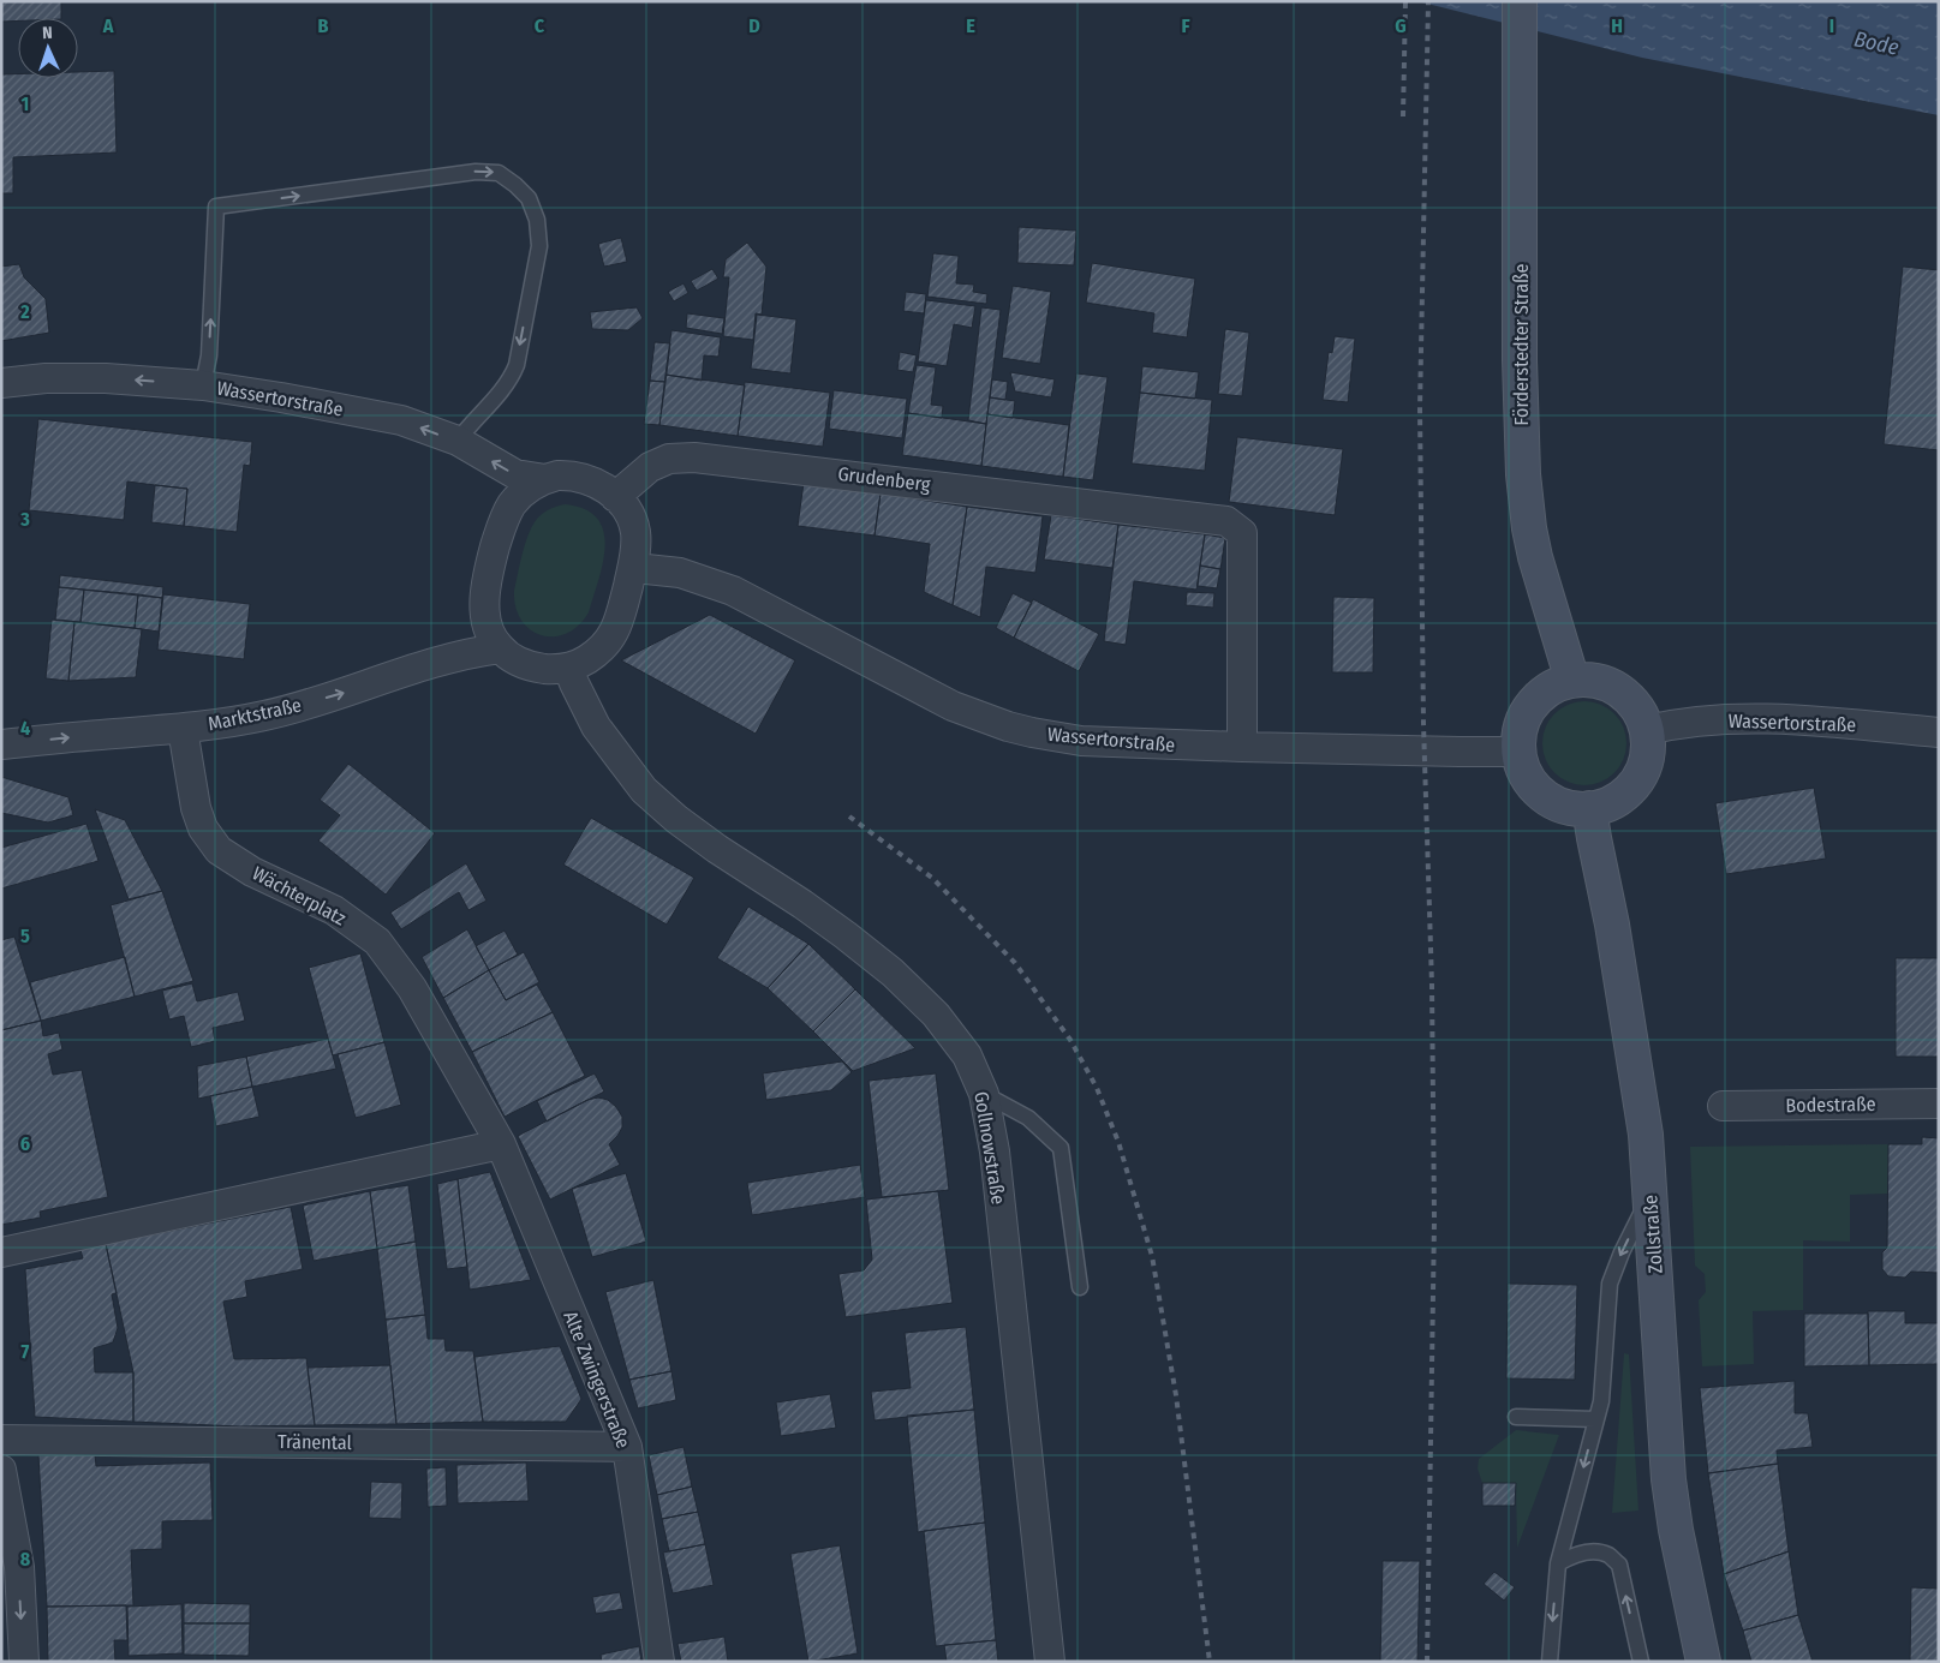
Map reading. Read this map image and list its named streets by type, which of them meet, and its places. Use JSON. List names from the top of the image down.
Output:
{
  "streets": {
    "main road": ["Förderstedter Straße", "Zollstraße"],
    "street": [
      "Wassertorstraße",
      "Grudenberg",
      "Marktstraße",
      "Wächterplatz",
      "Bodestraße",
      "Gollnowstraße",
      "Alte Zwingerstraße",
      "Tränental"
    ]
  },
  "crossings": [
    ["Förderstedter Straße", "Wassertorstraße"],
    ["Förderstedter Straße", "Zollstraße"],
    ["Wassertorstraße", "Grudenberg"],
    ["Wassertorstraße", "Marktstraße"],
    ["Wassertorstraße", "Gollnowstraße"],
    ["Wassertorstraße", "Zollstraße"],
    ["Grudenberg", "Marktstraße"],
    ["Grudenberg", "Gollnowstraße"],
    ["Marktstraße", "Wächterplatz"],
    ["Marktstraße", "Gollnowstraße"],
    ["Wächterplatz", "Alte Zwingerstraße"],
    ["Alte Zwingerstraße", "Tränental"]
  ],
  "one_way": ["Marktstraße"],
  "water": ["Bode"],
  "north": "top",
  "grid": {
    "columns": [
      "A",
      "B",
      "C",
      "D",
      "E",
      "F",
      "G",
      "H",
      "I"
    ],
    "rows": [
      "1",
      "2",
      "3",
      "4",
      "5",
      "6",
      "7",
      "8"
    ]
  }
}
